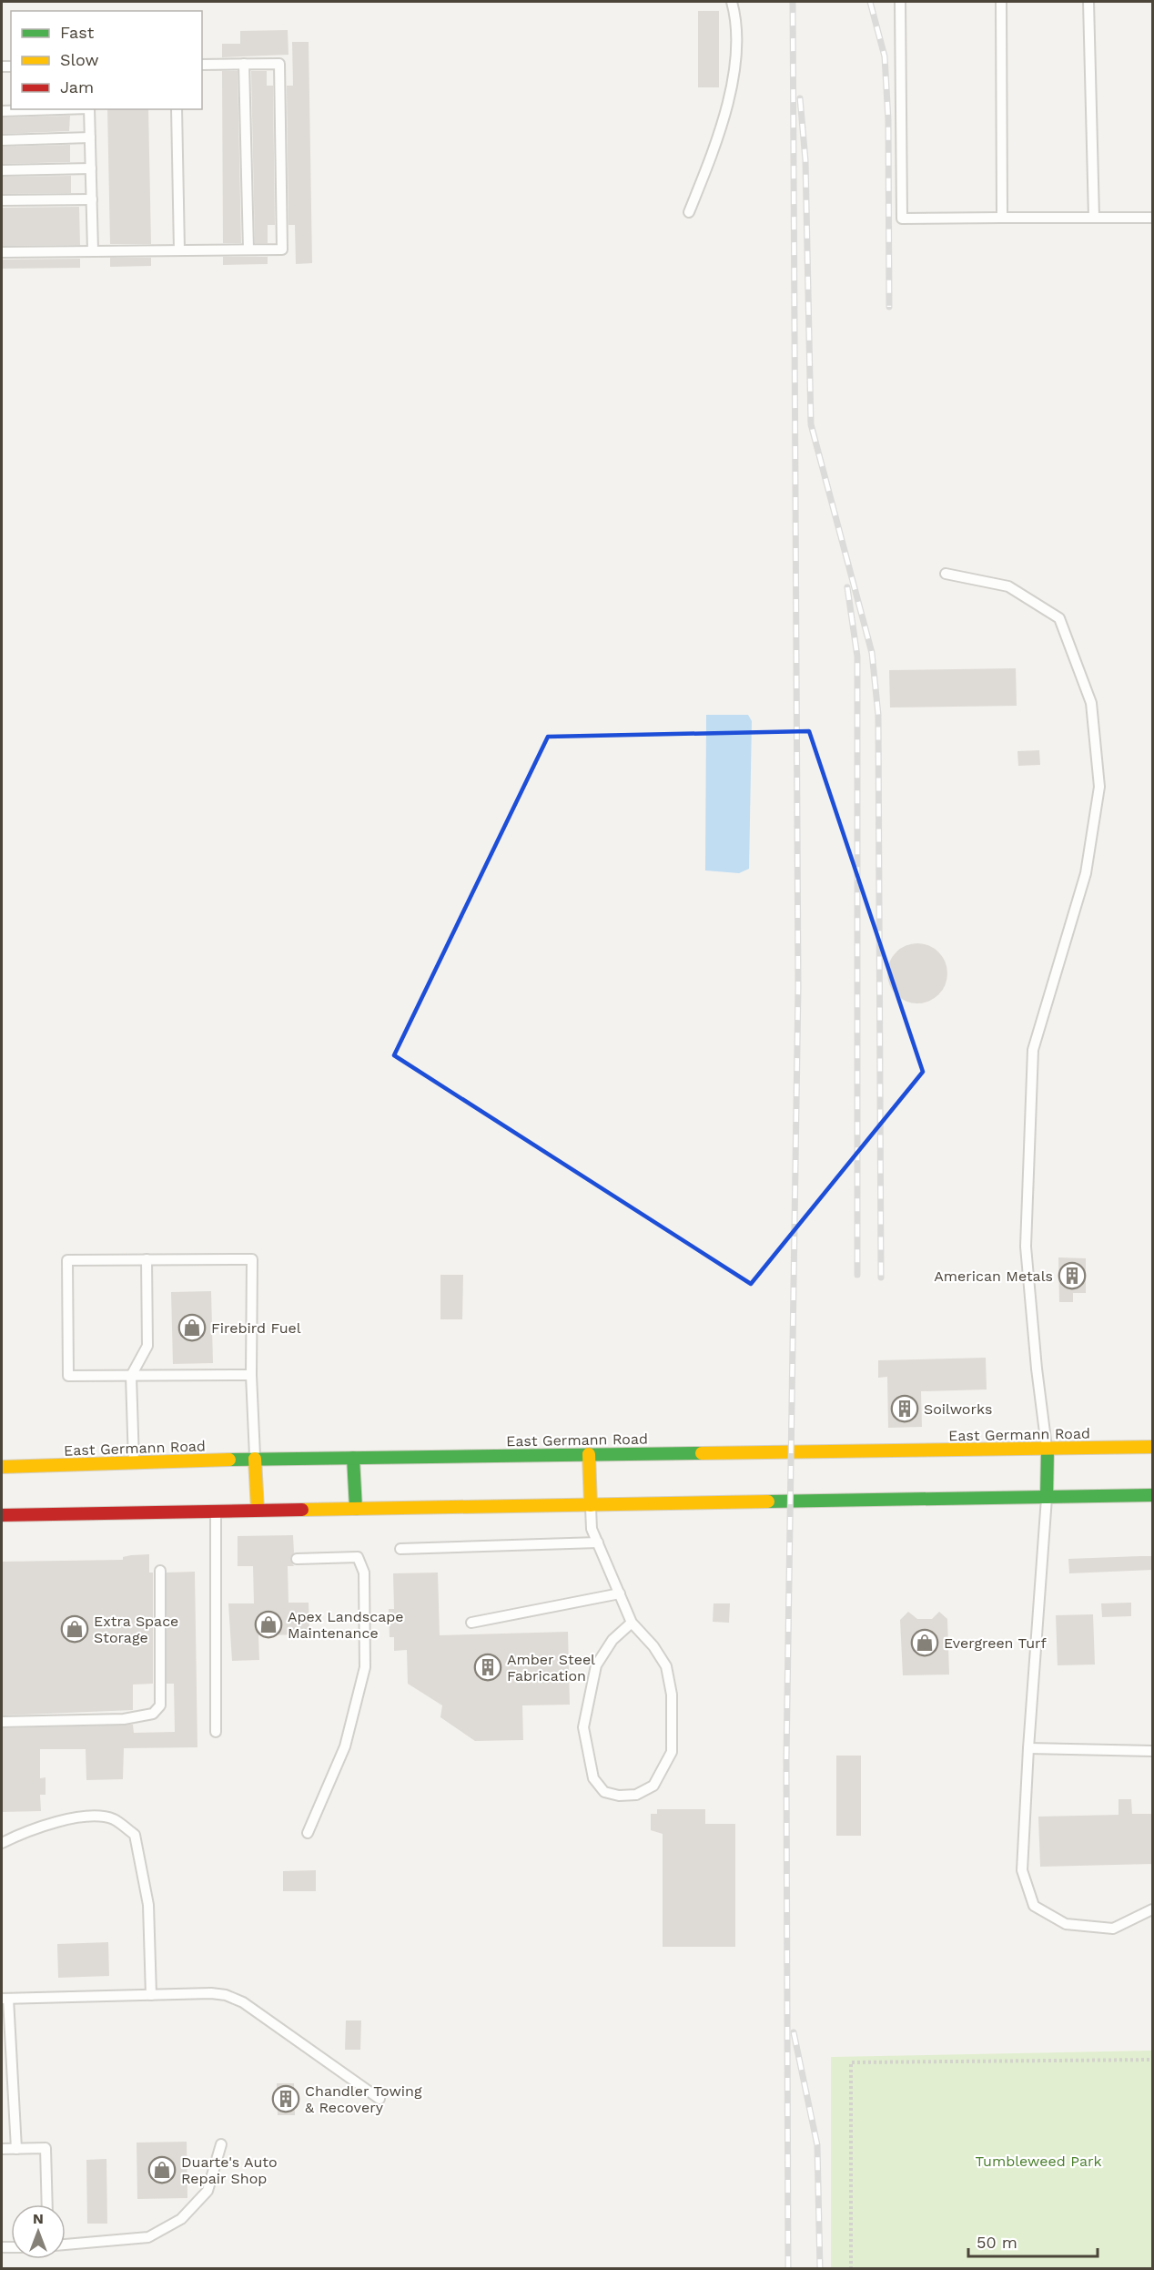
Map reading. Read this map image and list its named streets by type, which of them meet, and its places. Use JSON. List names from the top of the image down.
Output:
{
  "streets": {
    "main road": ["East Germann Road"]
  },
  "parks": ["Tumbleweed Park"],
  "places": {
    "building": [
      "American Metals",
      "Soilworks",
      "Amber Steel Fabrication",
      "Chandler Towing & Recovery"
    ],
    "shop": [
      "Firebird Fuel",
      "Apex Landscape Maintenance",
      "Extra Space Storage",
      "Evergreen Turf",
      "Duarte's Auto Repair Shop"
    ]
  },
  "legend": ["Fast", "Slow", "Jam"],
  "scale_bar": "50 m",
  "north": "top"
}
